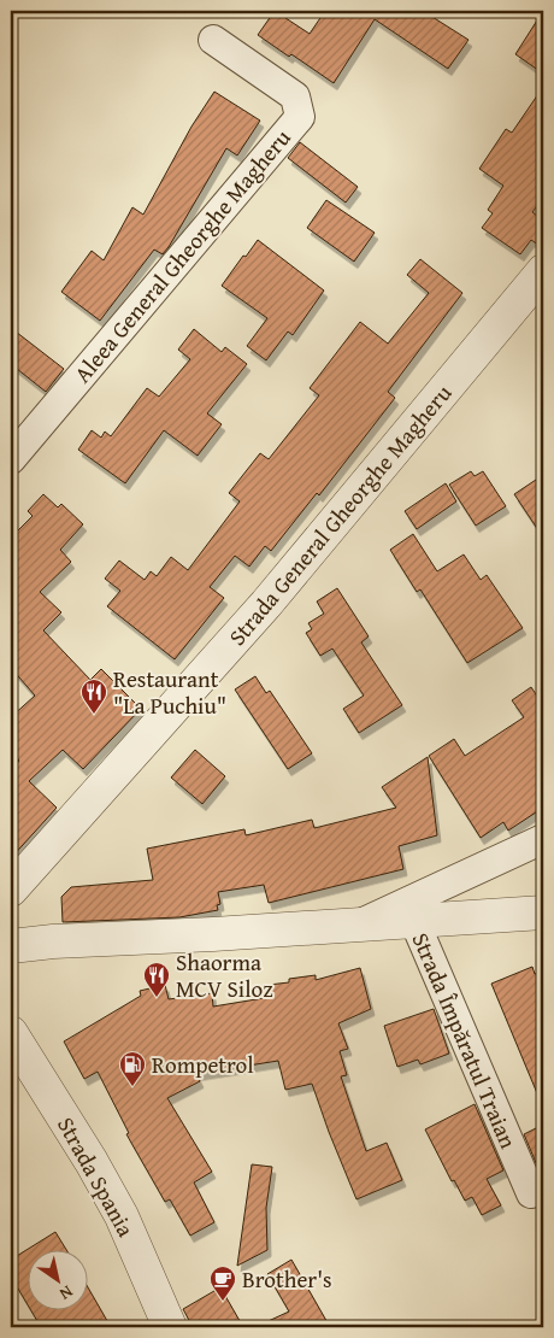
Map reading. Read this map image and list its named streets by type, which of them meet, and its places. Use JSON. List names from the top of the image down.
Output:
{
  "streets": {
    "street": [
      "Aleea General Gheorghe Magheru",
      "Strada General Gheorghe Magheru",
      "Strada Împăratul Traian",
      "Strada Spania"
    ]
  },
  "places": {
    "restaurant": ["Restaurant \"La Puchiu\"", "Shaorma MCV Siloz"],
    "fuel station": ["Rompetrol"],
    "cafe": ["Brother's"]
  },
  "north": "bottom right"
}
